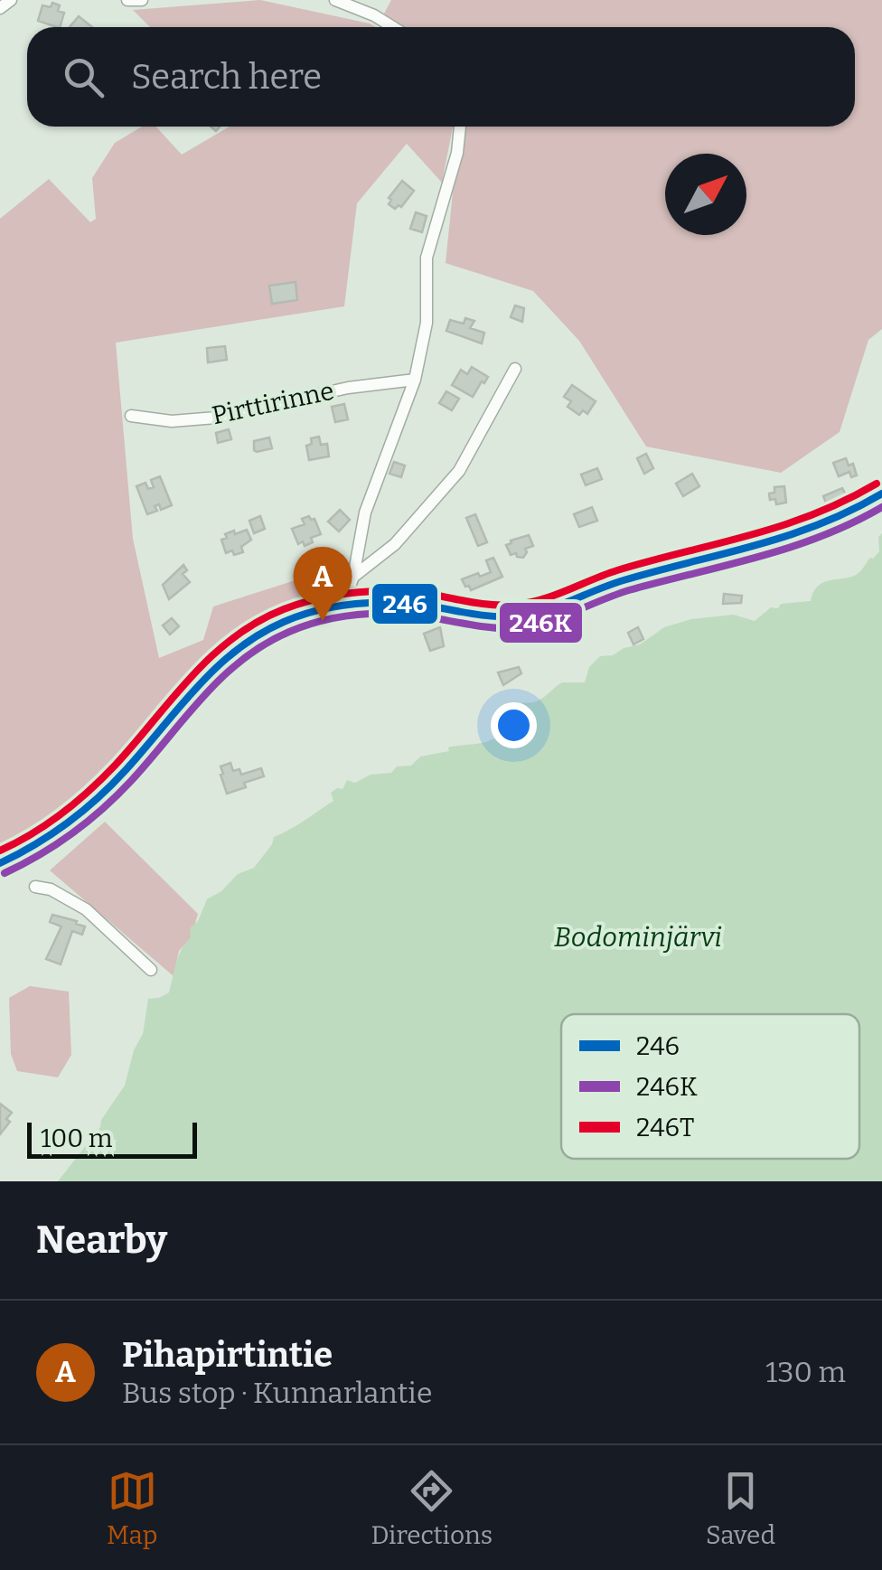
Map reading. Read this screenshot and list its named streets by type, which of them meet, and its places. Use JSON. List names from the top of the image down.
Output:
{
  "streets": {
    "street": ["Pirttirinne"]
  },
  "water": ["Bodominjärvi"],
  "lines": ["transit line 246T", "transit line 246", "transit line 246K"],
  "legend": ["246", "246K", "246T"],
  "scale_bar": "100 m",
  "north": "top right",
  "page": {
    "search": "Search here",
    "pins": "A",
    "scale": "100 m",
    "heading": "Nearby",
    "list": [
      {
        "mark": "A",
        "name": "Pihapirtintie",
        "note": "Bus stop · Kunnarlantie",
        "value": "130 m"
      }
    ],
    "nav": ["Map", "Directions", "Saved"]
  }
}
